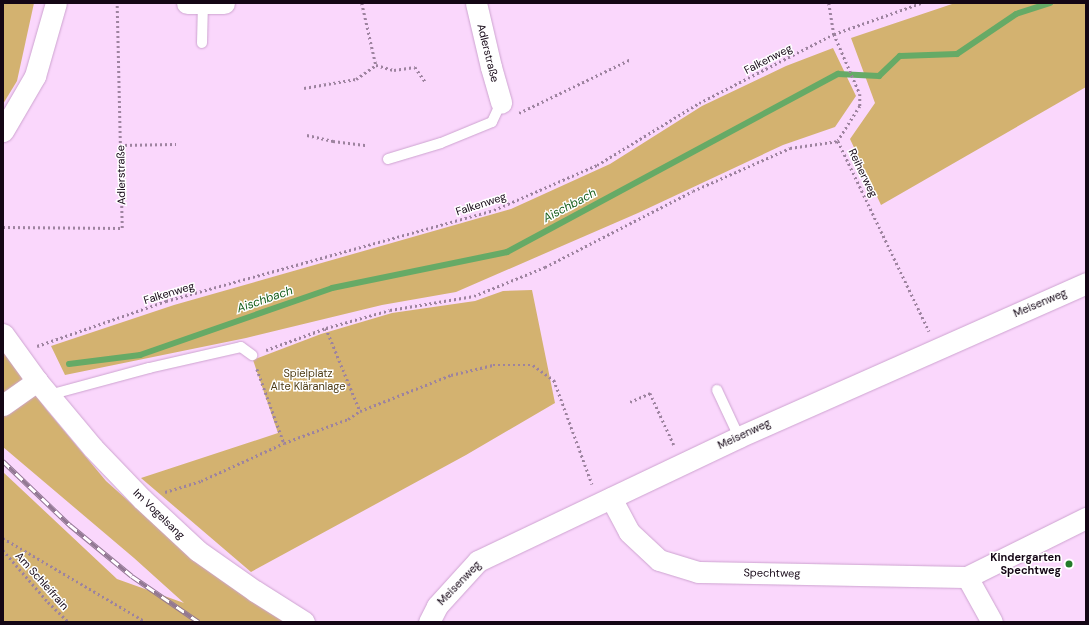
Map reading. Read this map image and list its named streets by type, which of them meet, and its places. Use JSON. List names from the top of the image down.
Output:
{
  "streets": {
    "street": [
      "Adlerstraße",
      "Meisenweg",
      "Im Vogelsang",
      "Spechtweg"
    ],
    "path": ["Falkenweg", "Reiherweg", "Am Schleifrain"]
  },
  "crossings": [
    ["Falkenweg", "Reiherweg"],
    ["Falkenweg", "Im Vogelsang"],
    ["Reiherweg", "Meisenweg"],
    ["Meisenweg", "Spechtweg"]
  ],
  "water": ["Aischbach"],
  "parks": ["Spielplatz Alte Kläranlage"],
  "places": ["Kindergarten Spechtweg"]
}
